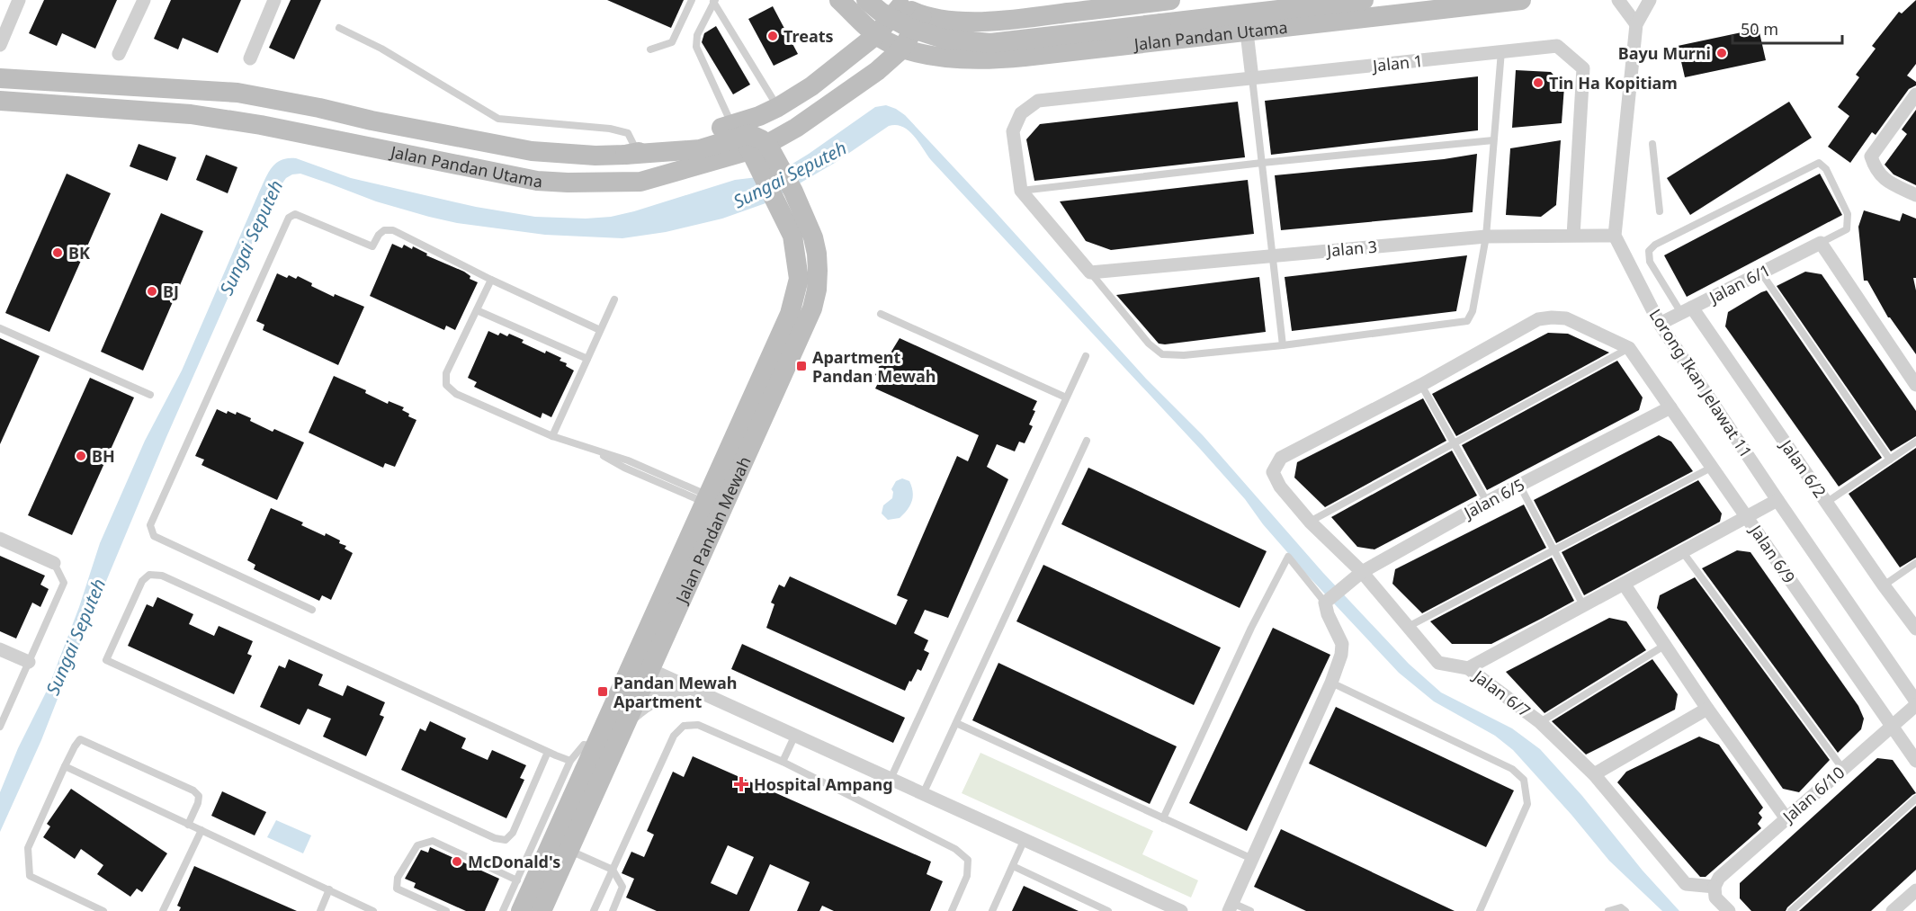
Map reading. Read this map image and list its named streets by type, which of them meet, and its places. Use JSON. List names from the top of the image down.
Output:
{
  "streets": {
    "main road": ["Jalan Pandan Utama", "Jalan Pandan Mewah"],
    "street": [
      "Jalan 1",
      "Jalan 3",
      "Jalan 6/1",
      "Lorong Ikan Jelawat 11",
      "Jalan 6/2",
      "Jalan 6/5",
      "Jalan 6/9",
      "Jalan 6/7",
      "Jalan 6/10"
    ]
  },
  "crossings": [
    ["Jalan Pandan Utama", "Jalan Pandan Mewah"],
    ["Jalan 1", "Jalan 3"],
    ["Jalan 3", "Lorong Ikan Jelawat 11"],
    ["Jalan 6/1", "Lorong Ikan Jelawat 11"],
    ["Jalan 6/1", "Jalan 6/2"],
    ["Lorong Ikan Jelawat 11", "Jalan 6/10"],
    ["Jalan 6/5", "Jalan 6/9"],
    ["Jalan 6/5", "Jalan 6/7"],
    ["Jalan 6/9", "Jalan 6/10"],
    ["Jalan 6/7", "Jalan 6/10"]
  ],
  "water": ["Sungai Seputeh"],
  "places": {
    "other": [
      "Treats",
      "Bayu Murni",
      "Tin Ha Kopitiam",
      "BK",
      "BJ",
      "BH",
      "McDonald's"
    ],
    "transit": ["Apartment Pandan Mewah", "Pandan Mewah Apartment"],
    "health": ["Hospital Ampang"]
  },
  "scale_bar": "50 m"
}
